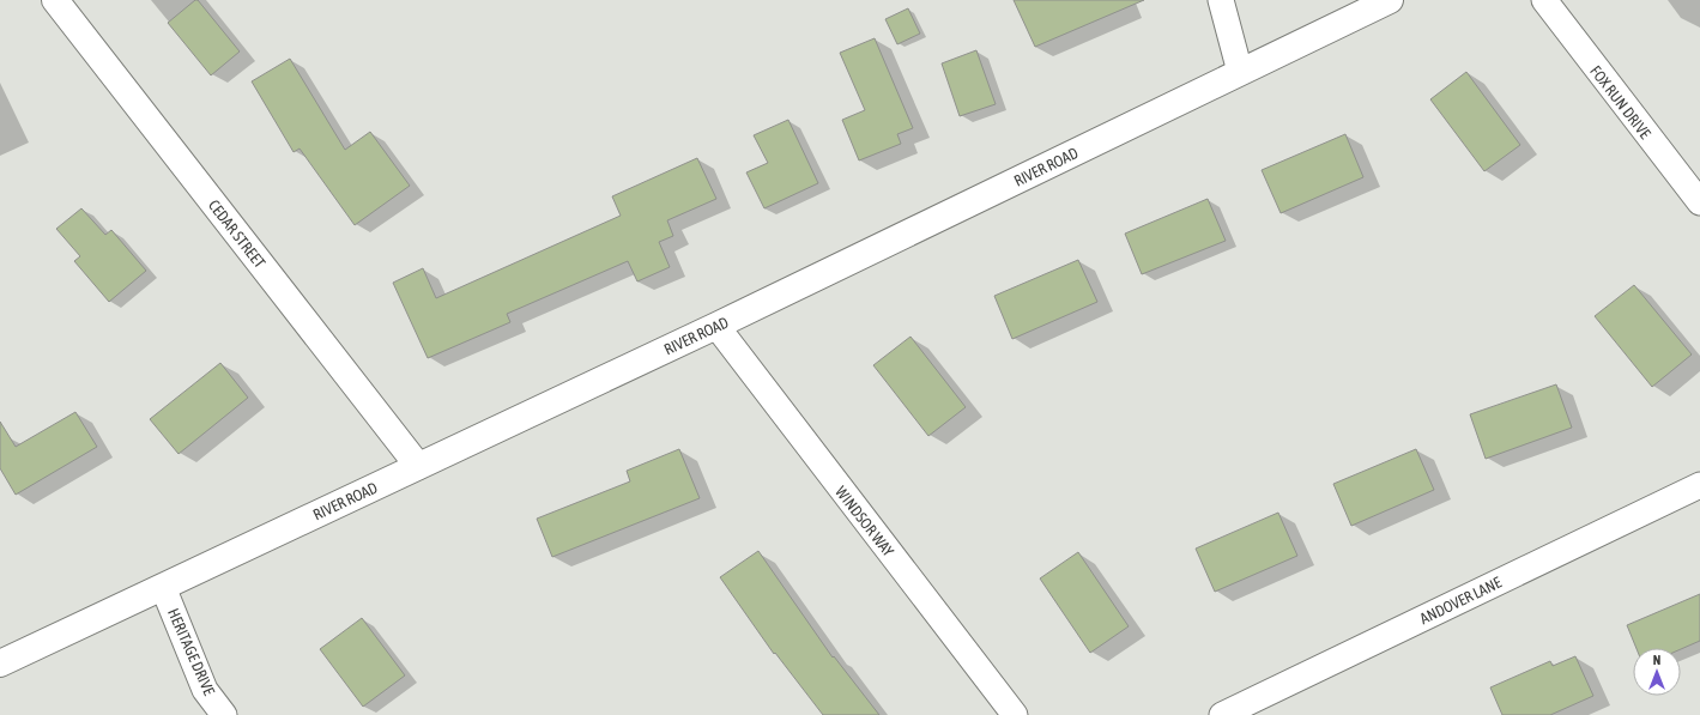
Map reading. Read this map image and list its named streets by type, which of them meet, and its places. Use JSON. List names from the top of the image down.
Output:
{
  "streets": {
    "street": [
      "FOX RUN DRIVE",
      "RIVER ROAD",
      "CEDAR STREET",
      "WINDSOR WAY",
      "ANDOVER LANE",
      "HERITAGE DRIVE"
    ]
  },
  "crossings": [
    ["RIVER ROAD", "CEDAR STREET"],
    ["RIVER ROAD", "WINDSOR WAY"],
    ["RIVER ROAD", "HERITAGE DRIVE"]
  ],
  "north": "top"
}
